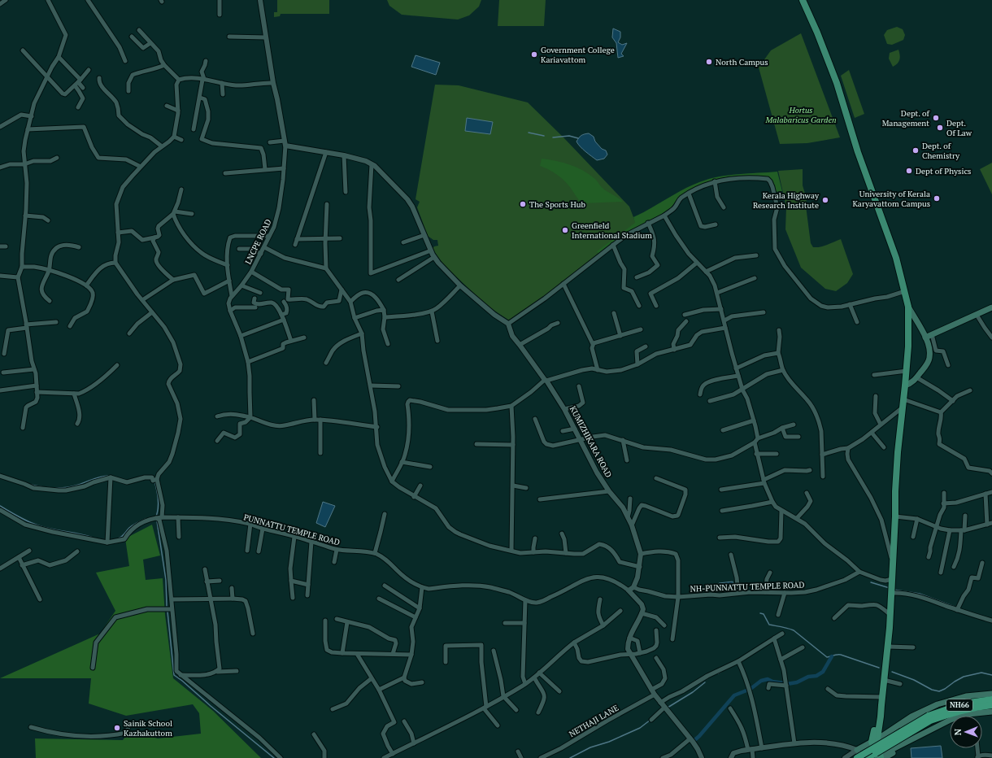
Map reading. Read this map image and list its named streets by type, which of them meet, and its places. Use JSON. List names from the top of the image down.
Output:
{
  "streets": {
    "highway": ["NH66"],
    "street": [
      "LNCPE ROAD",
      "KUMIZHIKARA ROAD",
      "PUNNATTU TEMPLE ROAD",
      "NH-PUNNATTU TEMPLE ROAD",
      "NETHAJI LANE"
    ]
  },
  "crossings": [
    ["KUMIZHIKARA ROAD", "NH-PUNNATTU TEMPLE ROAD"]
  ],
  "parks": ["Hortus Malabaricus Garden"],
  "places": [
    "Government College Kariavattom",
    "North Campus",
    "Dept. of Management",
    "Dept. Of Law",
    "Dept. of Chemistry",
    "Dept of Physics",
    "University of Kerala Karyavattom Campus",
    "Kerala Highway Research Institute",
    "The Sports Hub",
    "Greenfield International Stadium",
    "Sainik School Kazhakuttom"
  ],
  "north": "left"
}
